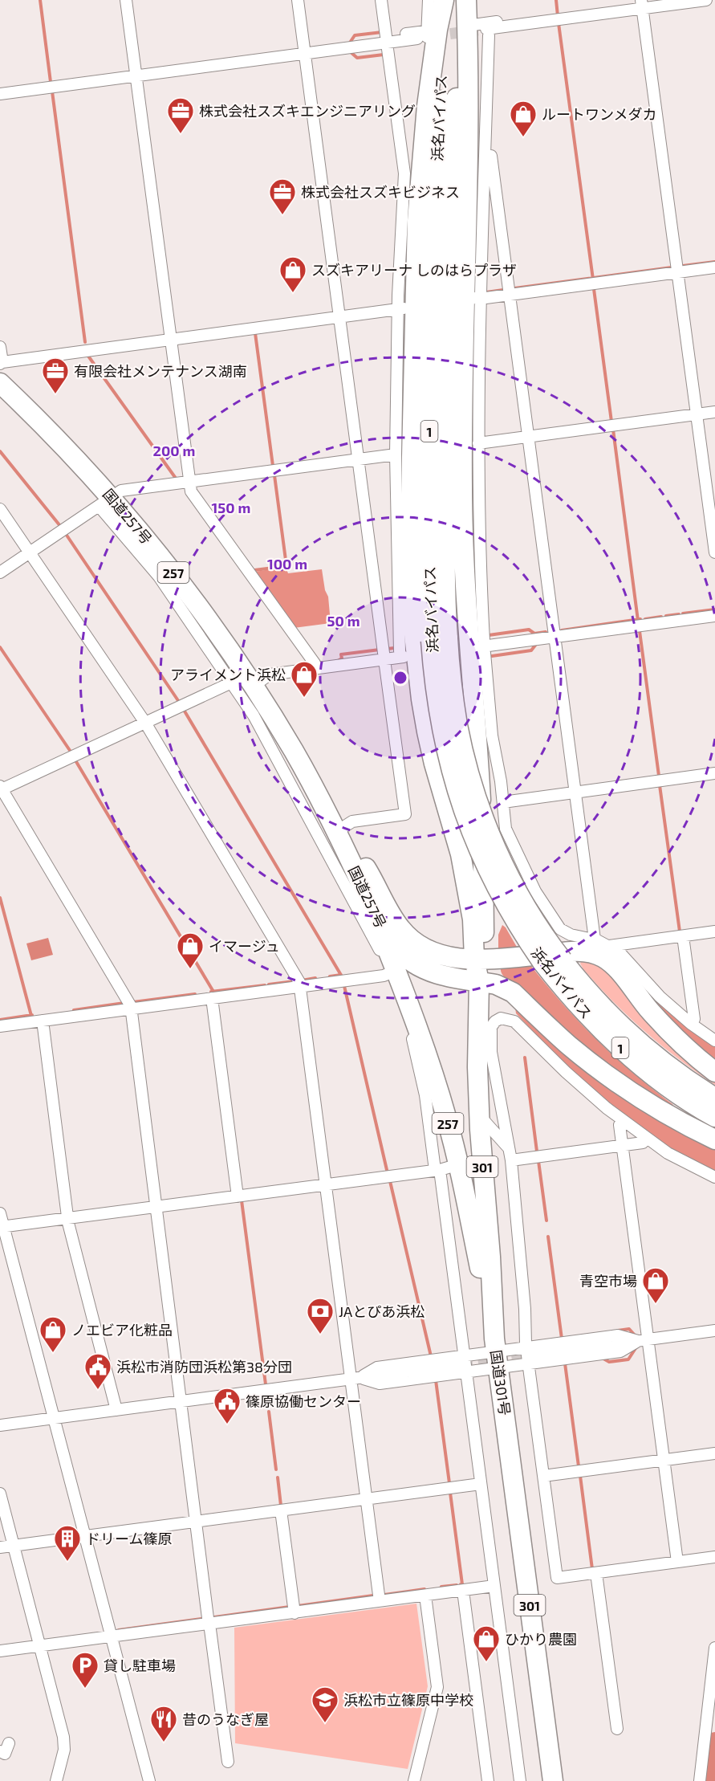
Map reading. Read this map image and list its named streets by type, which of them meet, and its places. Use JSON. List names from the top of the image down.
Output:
{
  "streets": {
    "highway": [
      "浜名バイパス",
      "1",
      "国道257号",
      "257",
      "301",
      "国道301号"
    ]
  },
  "crossings": [
    ["国道257号", "257"],
    ["国道257号", "国道301号"],
    ["257", "国道301号"]
  ],
  "places": {
    "office": ["株式会社スズキエンジニアリング", "株式会社スズキビジネス", "有限会社メンテナンス湖南"],
    "shop": [
      "ルートワンメダカ",
      "スズキアリーナ しのはらプラザ",
      "アライメント浜松",
      "イマージュ",
      "青空市場",
      "ノエビア化粧品",
      "ひかり農園"
    ],
    "bank": ["JAとぴあ浜松"],
    "public building": ["浜松市消防団浜松第38分団", "篠原協働センター"],
    "building": ["ドリーム篠原"],
    "parking": ["貸し駐車場"],
    "school or university": ["浜松市立篠原中学校"],
    "restaurant": ["昔のうなぎ屋"]
  },
  "rings": [
    "200 m",
    "150 m",
    "100 m",
    "50 m"
  ]
}
